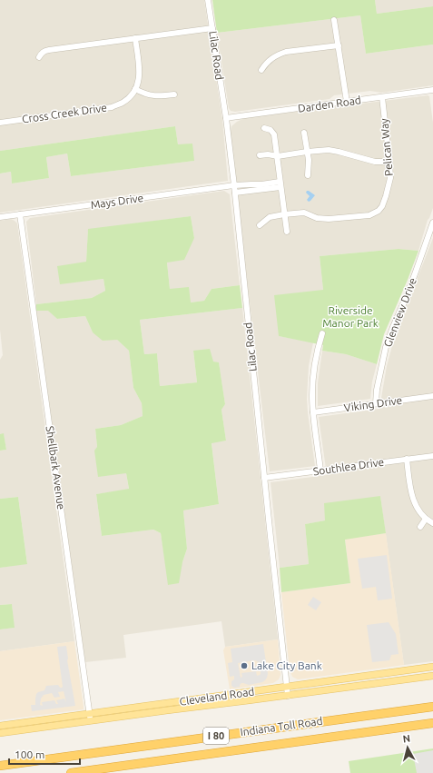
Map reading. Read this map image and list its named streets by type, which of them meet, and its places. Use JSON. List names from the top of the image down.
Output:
{
  "streets": {
    "highway": ["Indiana Toll Road", "I 80"],
    "main road": ["Cleveland Road"],
    "street": [
      "Lilac Road",
      "Darden Road",
      "Cross Creek Drive",
      "Pelican Way",
      "Mays Drive",
      "Glenview Drive",
      "Viking Drive",
      "Southlea Drive",
      "Shellbark Avenue"
    ]
  },
  "crossings": [
    ["Lilac Road", "Darden Road"],
    ["Lilac Road", "Mays Drive"],
    ["Lilac Road", "Southlea Drive"],
    ["Lilac Road", "Cleveland Road"],
    ["Darden Road", "Pelican Way"],
    ["Mays Drive", "Shellbark Avenue"],
    ["Glenview Drive", "Viking Drive"],
    ["Shellbark Avenue", "Cleveland Road"]
  ],
  "parks": ["Riverside Manor Park"],
  "places": ["Lake City Bank"],
  "scale_bar": "100 m",
  "north": "top"
}
